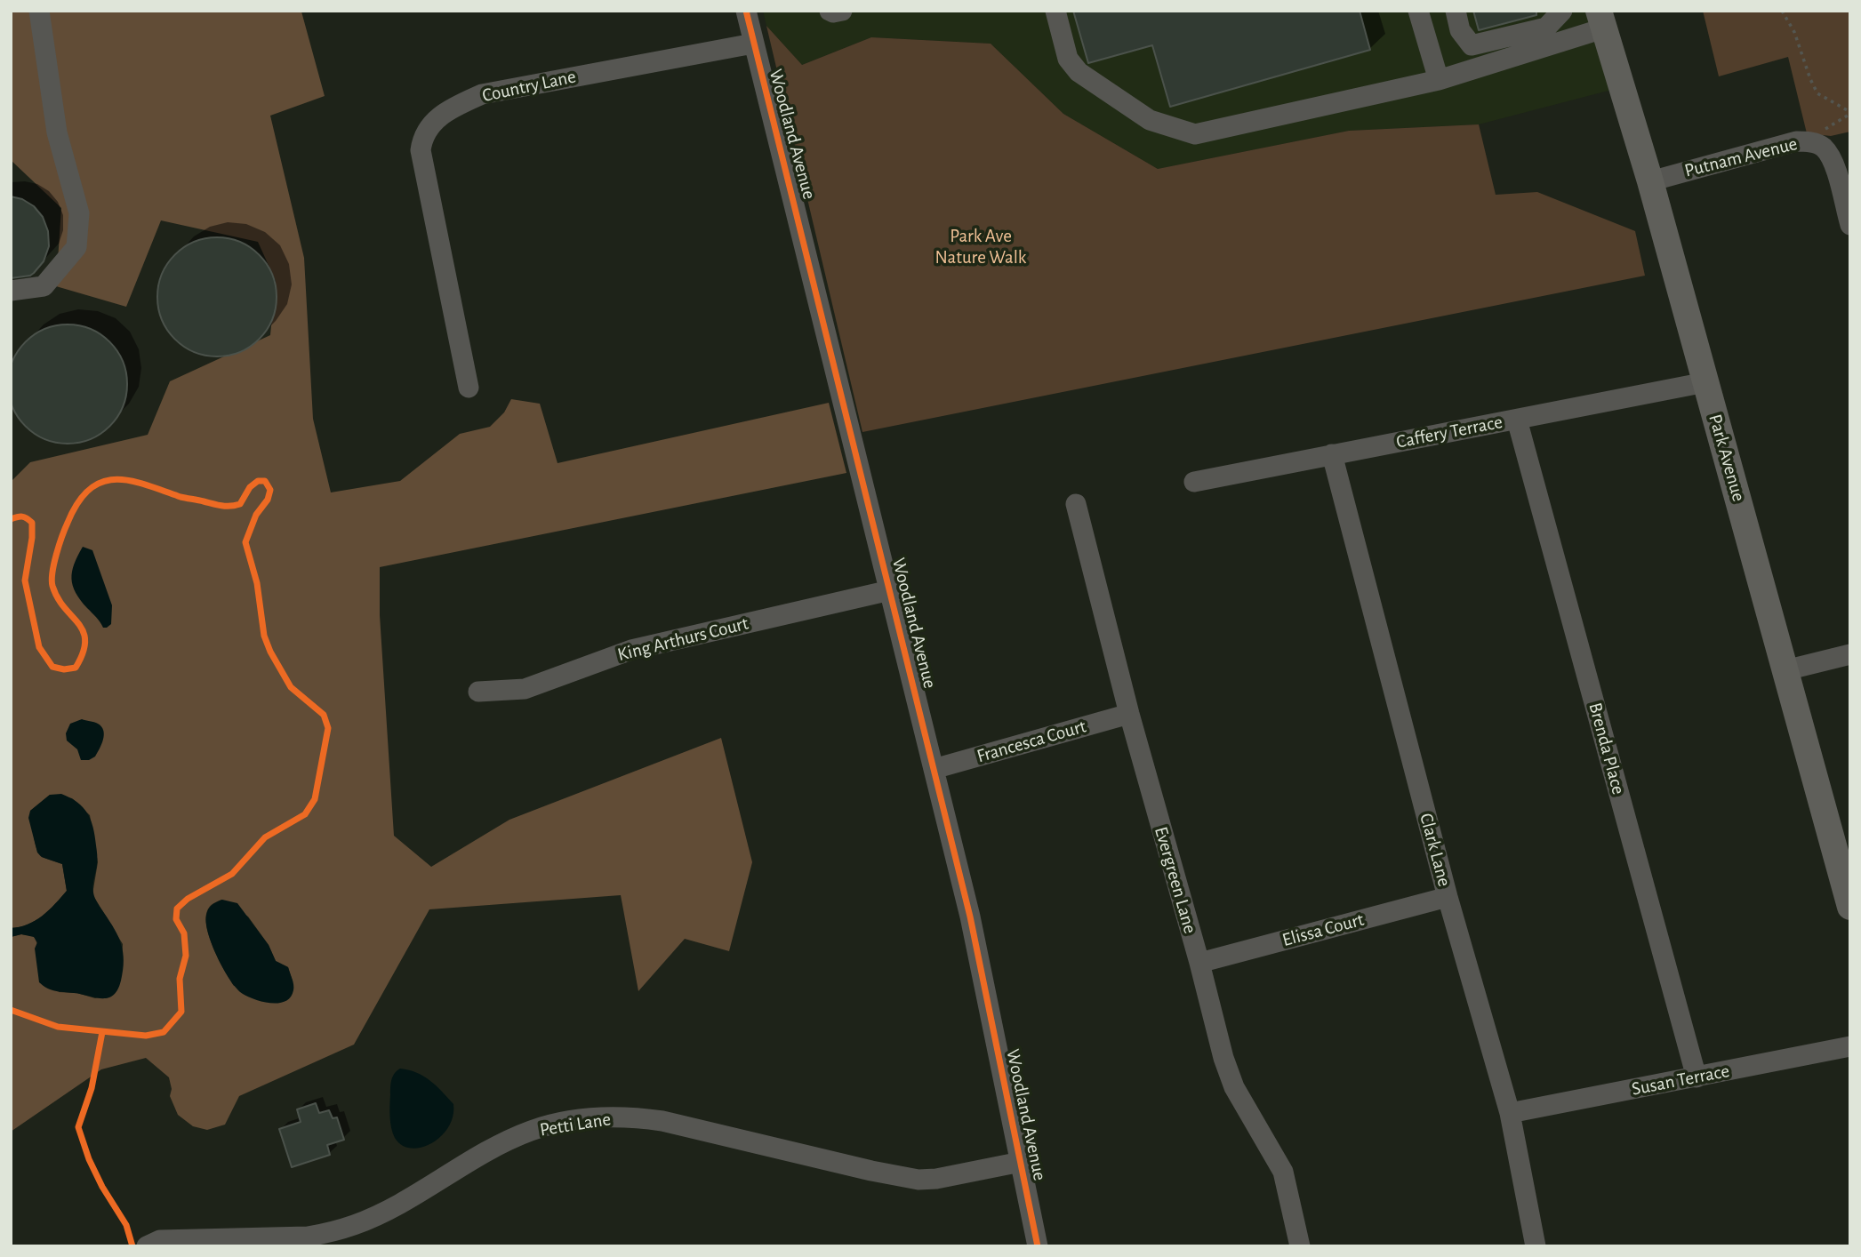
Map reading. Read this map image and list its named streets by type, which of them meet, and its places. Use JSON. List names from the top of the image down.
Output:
{
  "streets": {
    "main road": ["Park Avenue"],
    "street": [
      "Country Lane",
      "Woodland Avenue",
      "Putnam Avenue",
      "Caffery Terrace",
      "King Arthurs Court",
      "Francesca Court",
      "Brenda Place",
      "Clark Lane",
      "Evergreen Lane",
      "Elissa Court",
      "Susan Terrace",
      "Petti Lane"
    ]
  },
  "crossings": [
    ["Country Lane", "Woodland Avenue"],
    ["Woodland Avenue", "King Arthurs Court"],
    ["Woodland Avenue", "Francesca Court"],
    ["Woodland Avenue", "Petti Lane"],
    ["Putnam Avenue", "Park Avenue"],
    ["Caffery Terrace", "Park Avenue"],
    ["Caffery Terrace", "Brenda Place"],
    ["Caffery Terrace", "Clark Lane"],
    ["Francesca Court", "Evergreen Lane"],
    ["Brenda Place", "Susan Terrace"],
    ["Clark Lane", "Elissa Court"],
    ["Clark Lane", "Susan Terrace"],
    ["Evergreen Lane", "Elissa Court"]
  ],
  "parks": ["Park Ave Nature Walk"]
}
